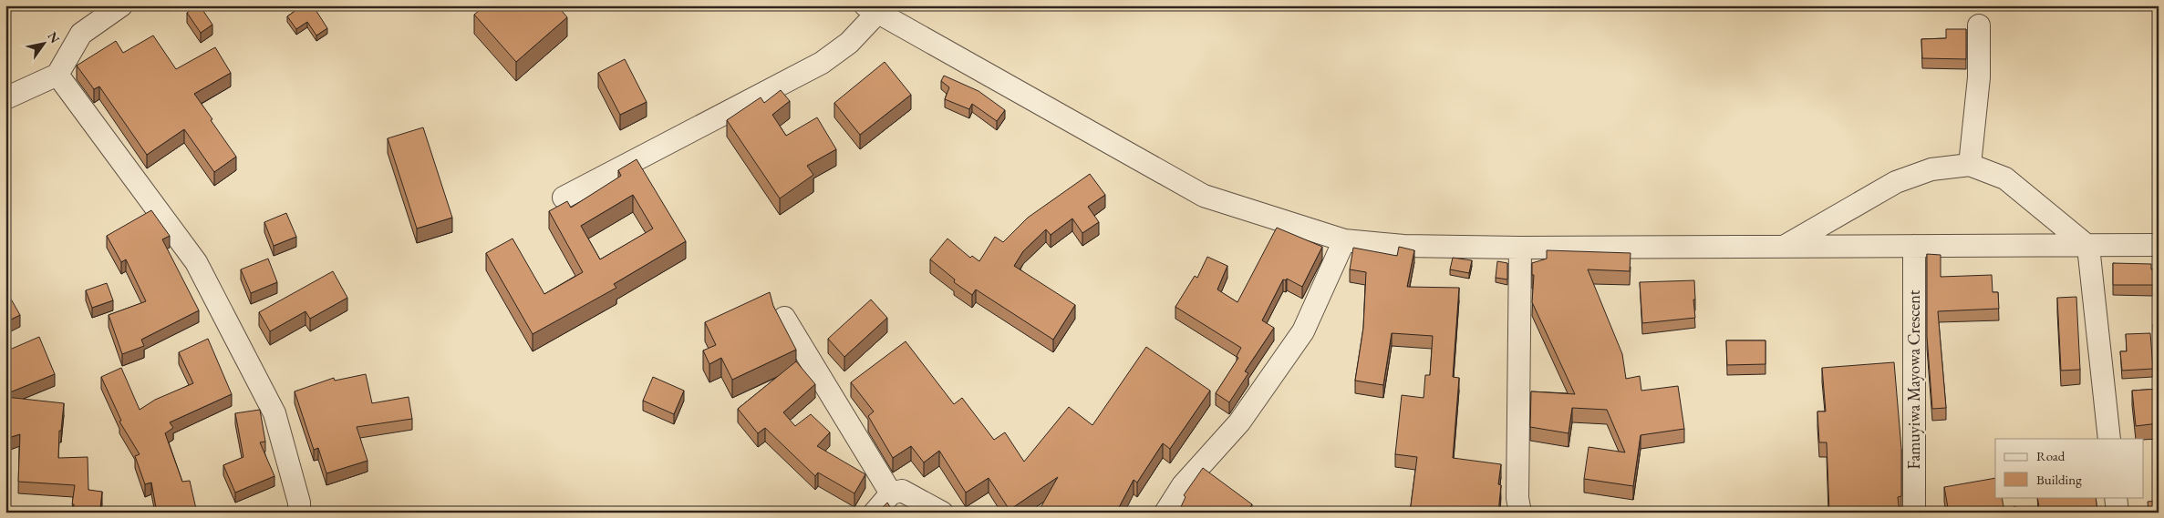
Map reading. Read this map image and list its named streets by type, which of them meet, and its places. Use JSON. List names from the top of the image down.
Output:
{
  "streets": {
    "street": ["Famuyiwa Mayowa Crescent"]
  },
  "legend": ["Road", "Building"],
  "north": "top right"
}
